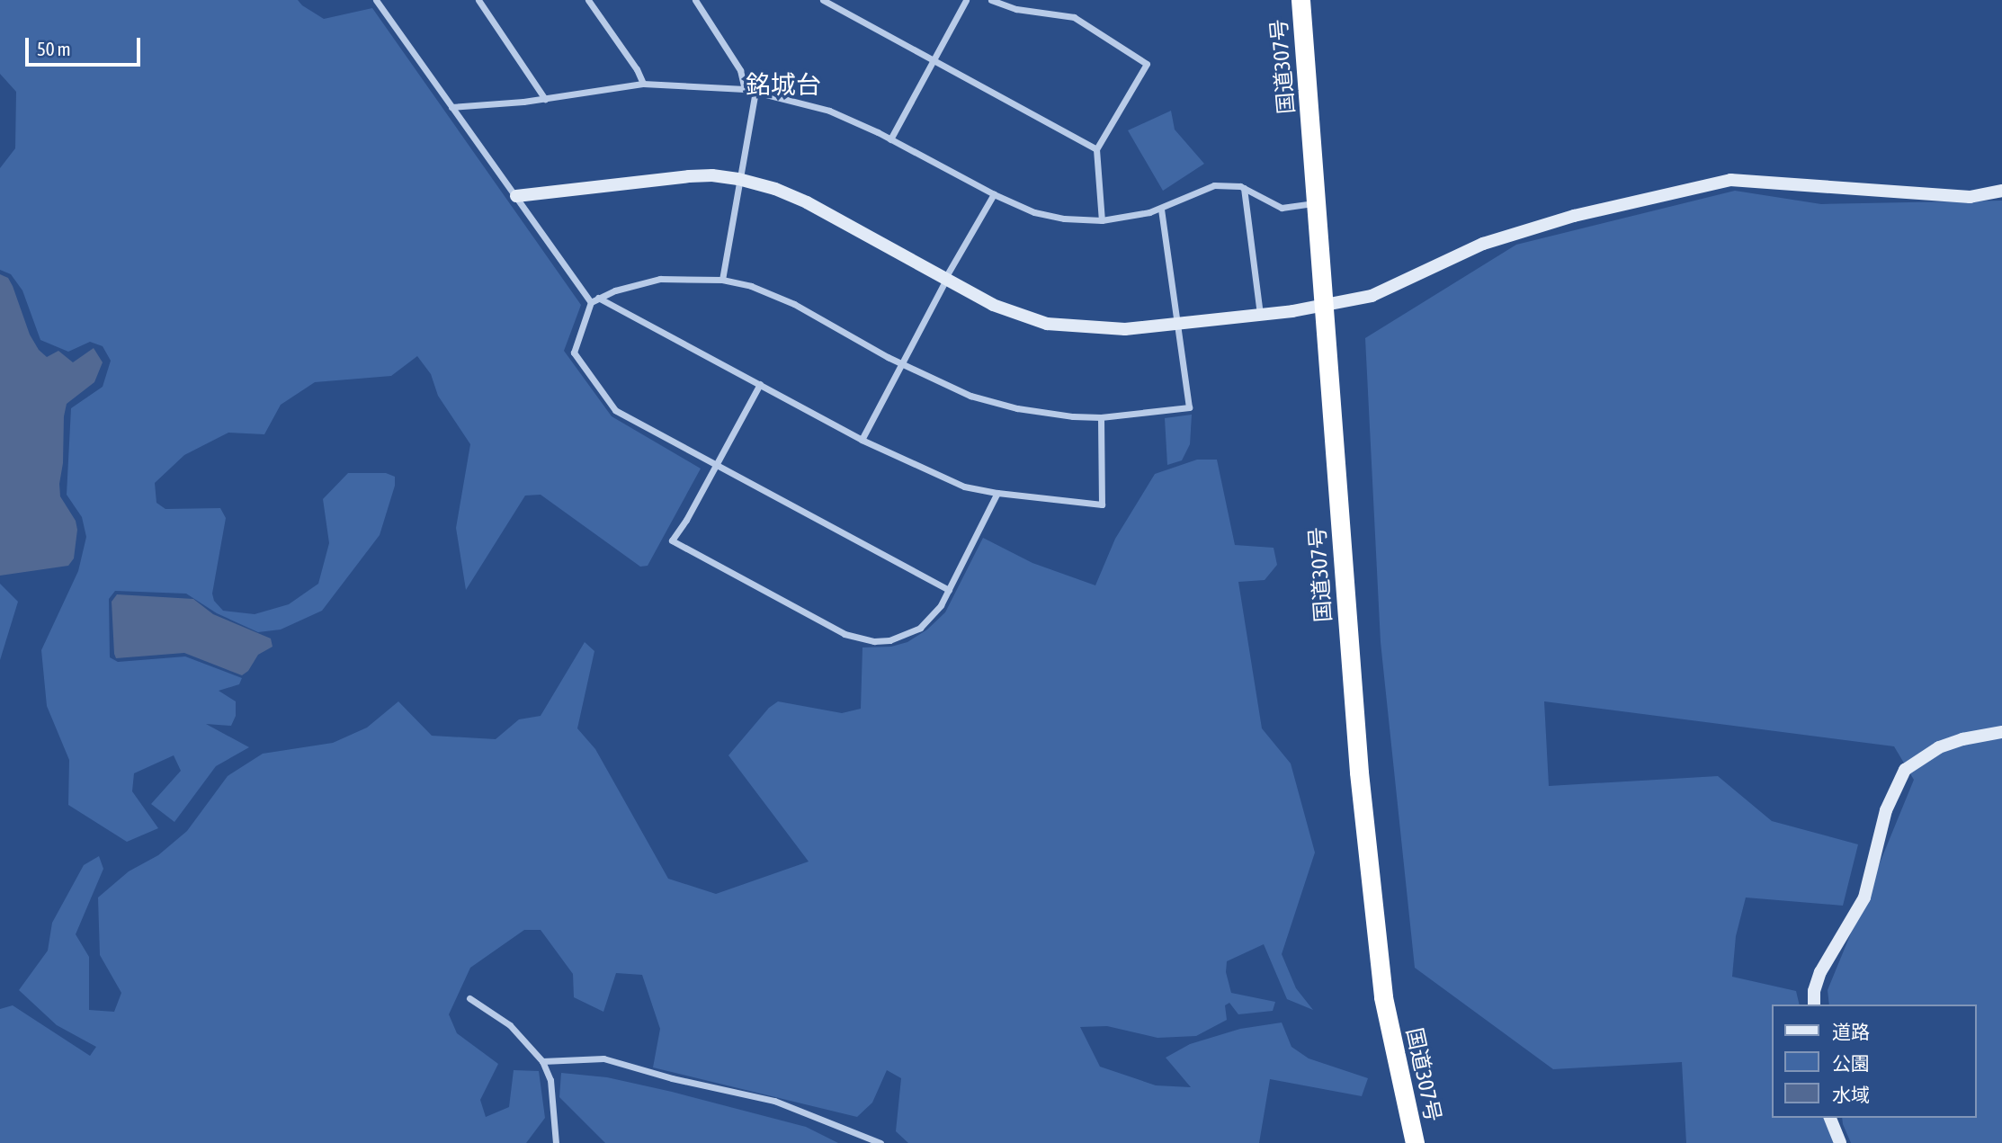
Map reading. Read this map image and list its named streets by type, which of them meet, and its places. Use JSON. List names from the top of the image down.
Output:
{
  "streets": {
    "highway": ["国道307号"]
  },
  "districts": ["銘城台"],
  "legend": ["道路", "公園", "水域"],
  "scale_bar": "50 m"
}
